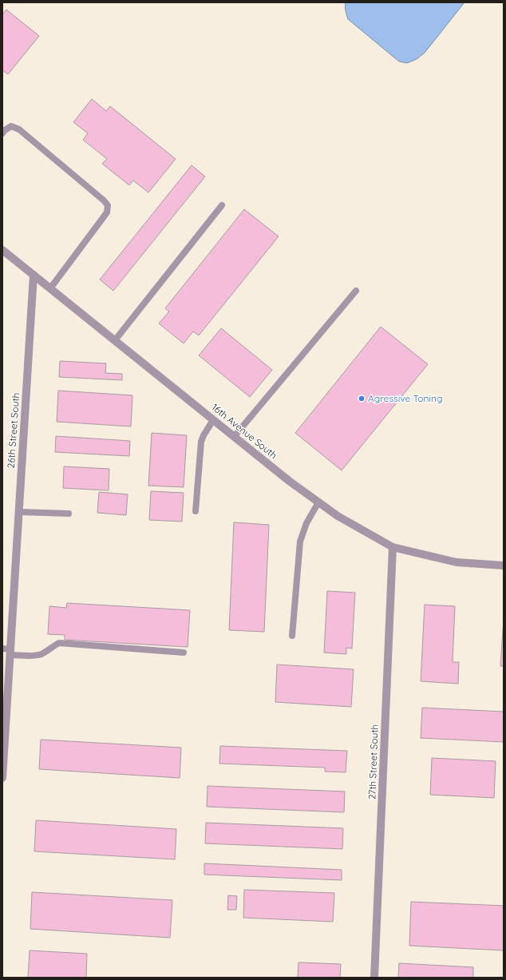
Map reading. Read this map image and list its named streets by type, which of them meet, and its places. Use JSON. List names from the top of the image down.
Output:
{
  "streets": {
    "street": ["26th Street South", "16th Avenue South", "27th Street South"]
  },
  "crossings": [
    ["26th Street South", "16th Avenue South"],
    ["16th Avenue South", "27th Street South"]
  ],
  "places": ["Agressive Toning"]
}
